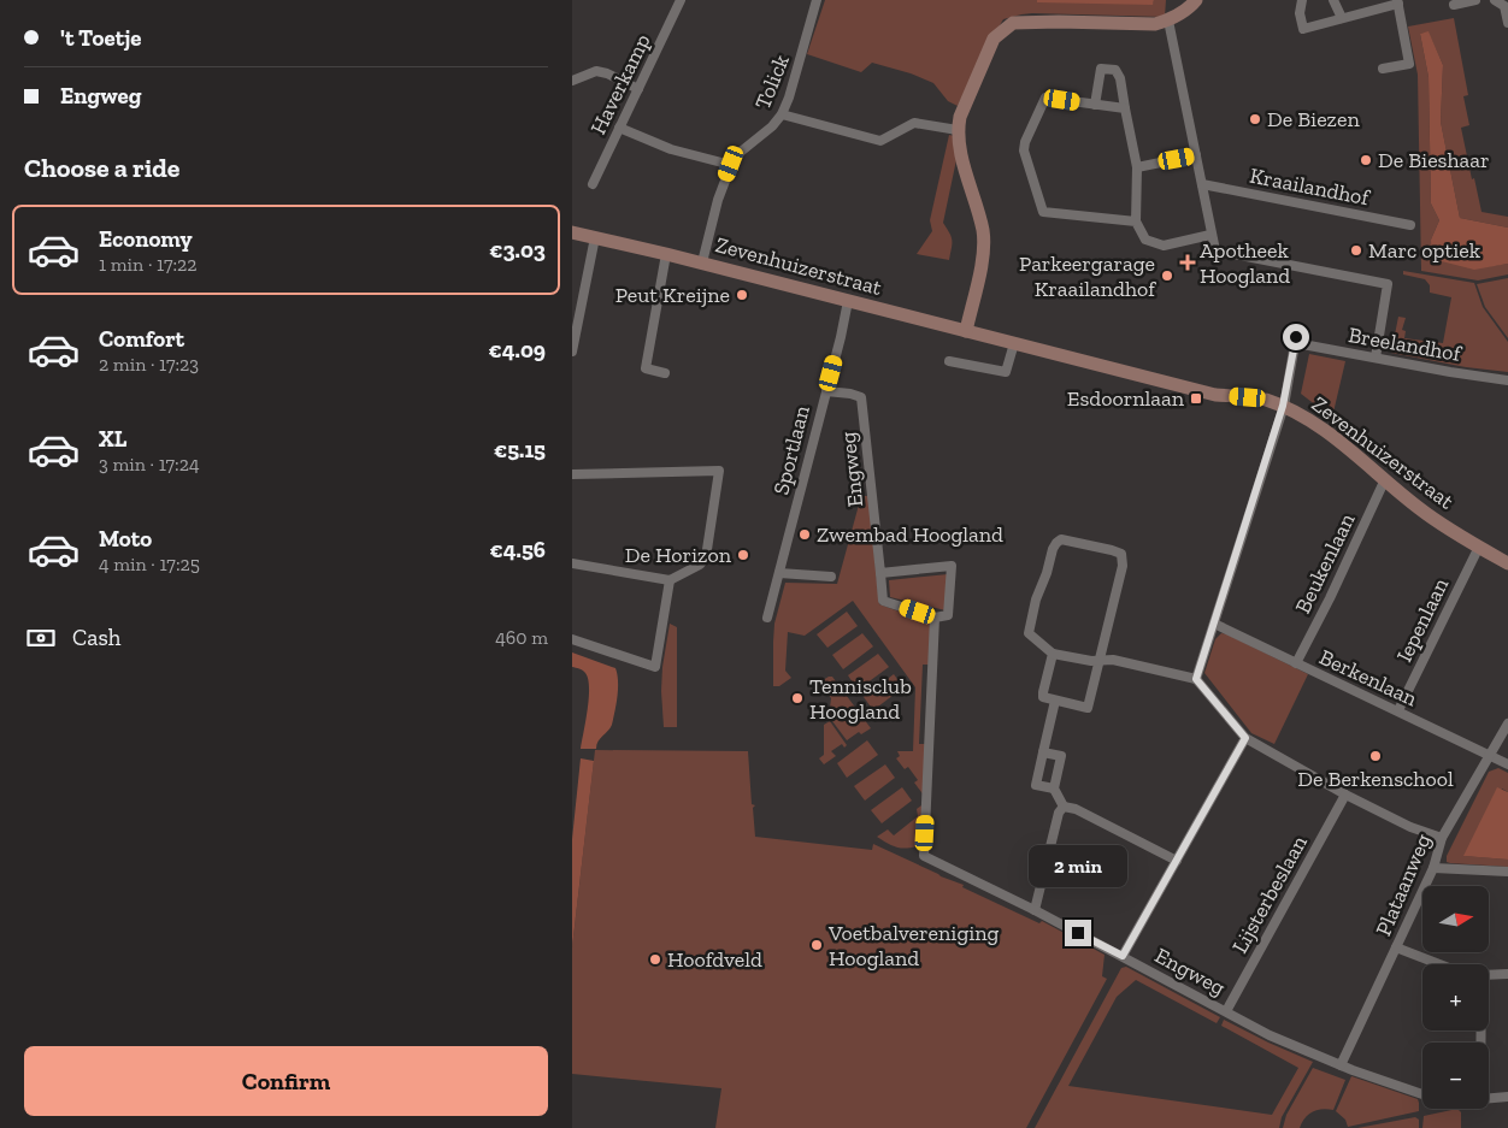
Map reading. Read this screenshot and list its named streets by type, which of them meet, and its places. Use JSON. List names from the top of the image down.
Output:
{
  "streets": {
    "street": [
      "Tolick",
      "Haverkamp",
      "Kraailandhof",
      "Zevenhuizerstraat",
      "Breelandhof",
      "Sportlaan",
      "Engweg",
      "Beukenlaan",
      "Iepenlaan",
      "Berkenlaan",
      "Plataanweg",
      "Lijsterbeslaan"
    ]
  },
  "crossings": [
    ["Tolick", "Zevenhuizerstraat"],
    ["Zevenhuizerstraat", "Breelandhof"],
    ["Zevenhuizerstraat", "Sportlaan"],
    ["Zevenhuizerstraat", "Beukenlaan"],
    ["Zevenhuizerstraat", "Iepenlaan"],
    ["Sportlaan", "Engweg"],
    ["Engweg", "Plataanweg"],
    ["Engweg", "Lijsterbeslaan"],
    ["Beukenlaan", "Berkenlaan"],
    ["Iepenlaan", "Berkenlaan"],
    ["Berkenlaan", "Plataanweg"]
  ],
  "places": {
    "other": [
      "De Biezen",
      "De Bieshaar",
      "Marc optiek",
      "Parkeergarage Kraailandhof",
      "Peut Kreijne",
      "Zwembad Hoogland",
      "De Horizon",
      "Tennisclub Hoogland",
      "De Berkenschool",
      "Voetbalvereniging Hoogland",
      "Hoofdveld"
    ],
    "health": ["Apotheek Hoogland"],
    "transit": ["Esdoornlaan"]
  },
  "north": "right",
  "page": {
    "banner": ["'t Toetje", "Engweg"],
    "heading": "Choose a ride",
    "list": [
      {
        "name": "Economy",
        "note": "1 min · 17:22",
        "value": "€3.03"
      },
      {
        "name": "Comfort",
        "note": "2 min · 17:23",
        "value": "€4.09"
      },
      {
        "name": "XL",
        "note": "3 min · 17:24",
        "value": "€5.15"
      },
      {
        "name": "Moto",
        "note": "4 min · 17:25",
        "value": "€4.56"
      }
    ],
    "pay": ["Cash", "460 m"],
    "bubble": "2 min",
    "map_buttons": ["+", "−"],
    "buttons": "Confirm"
  }
}
